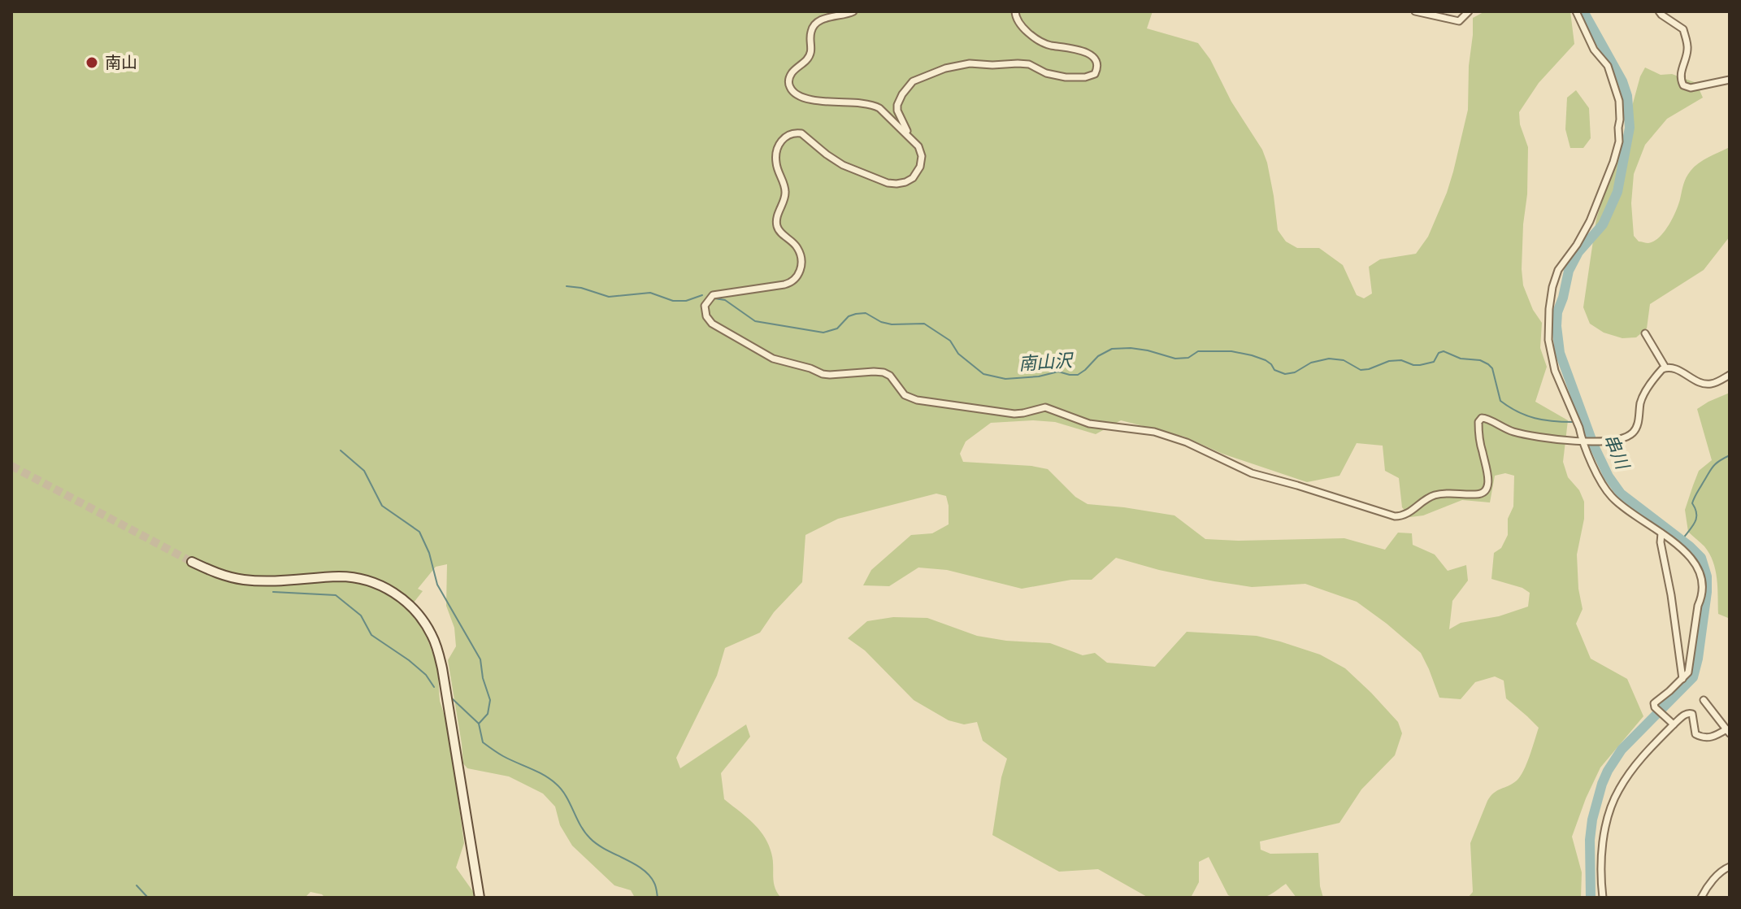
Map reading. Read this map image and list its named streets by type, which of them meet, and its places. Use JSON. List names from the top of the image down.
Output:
{
  "water": ["南山沢", "串川"],
  "places": ["南山"]
}
